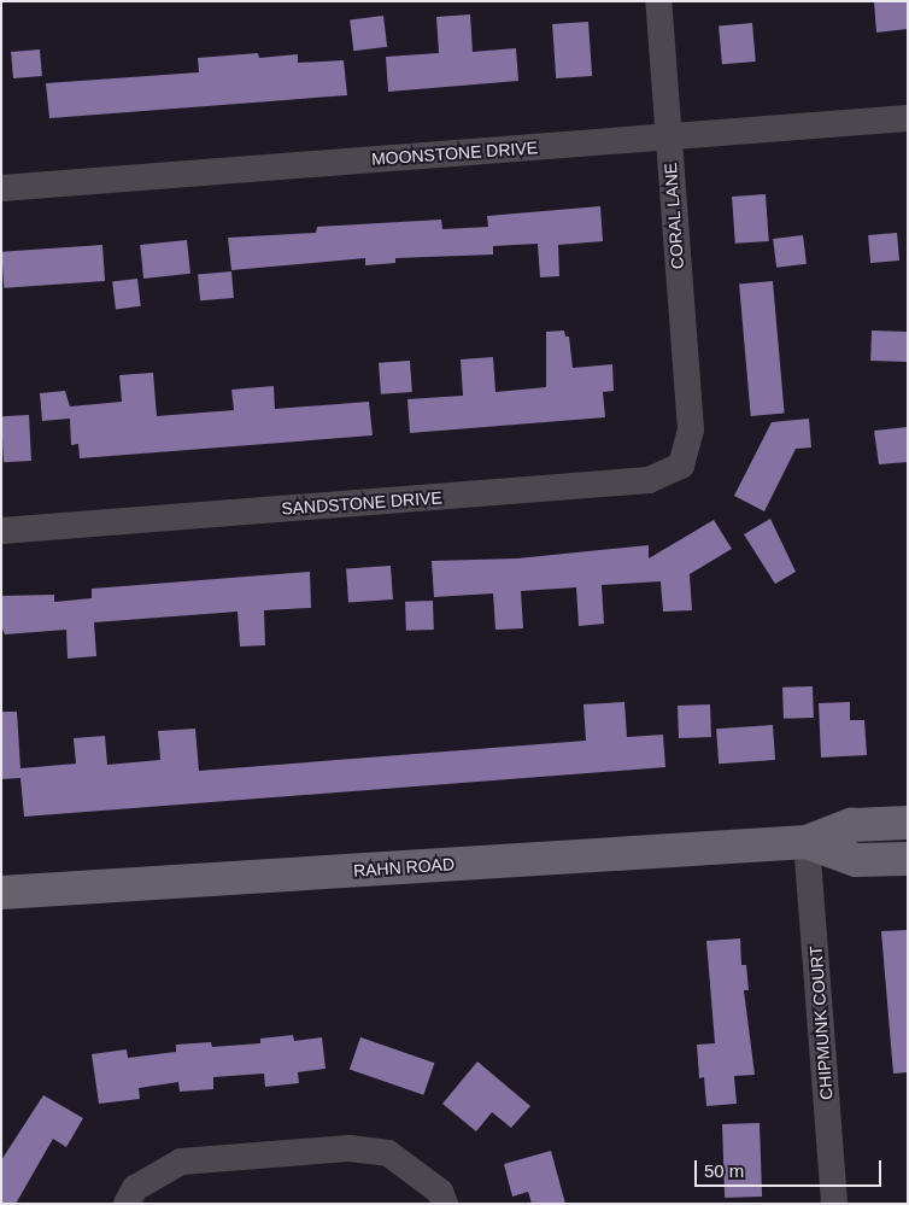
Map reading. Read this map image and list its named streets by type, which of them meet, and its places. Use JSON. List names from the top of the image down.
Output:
{
  "streets": {
    "street": [
      "MOONSTONE DRIVE",
      "CORAL LANE",
      "SANDSTONE DRIVE",
      "RAHN ROAD",
      "CHIPMUNK COURT"
    ]
  },
  "crossings": [
    ["MOONSTONE DRIVE", "CORAL LANE"],
    ["CORAL LANE", "SANDSTONE DRIVE"],
    ["RAHN ROAD", "CHIPMUNK COURT"]
  ],
  "scale_bar": "50 m"
}
